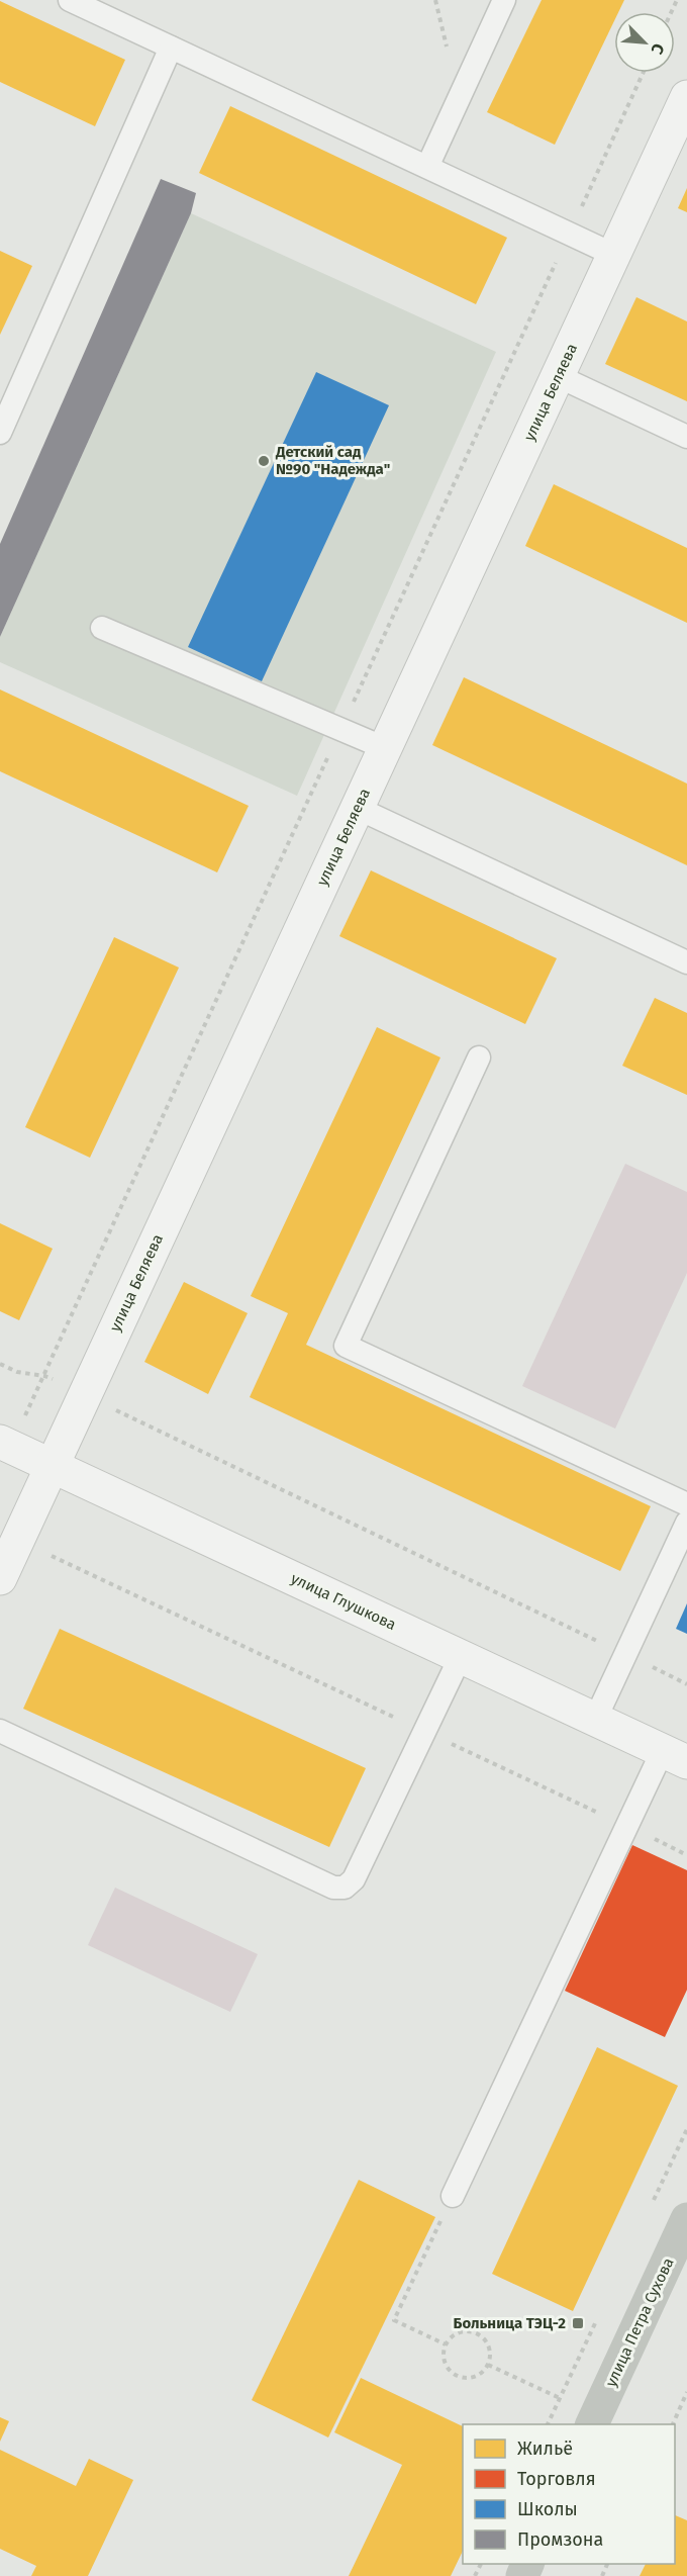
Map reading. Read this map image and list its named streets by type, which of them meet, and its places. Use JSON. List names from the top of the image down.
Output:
{
  "streets": {
    "street": ["улица Беляева", "улица Глушкова", "улица Петра Сухова"]
  },
  "crossings": [
    ["улица Беляева", "улица Глушкова"]
  ],
  "places": {
    "other": ["Детский сад №90 \"Надежда\""],
    "transit": ["Больница ТЭЦ-2"]
  },
  "legend": [
    "Жильё",
    "Торговля",
    "Школы",
    "Промзона"
  ],
  "north": "bottom right"
}
